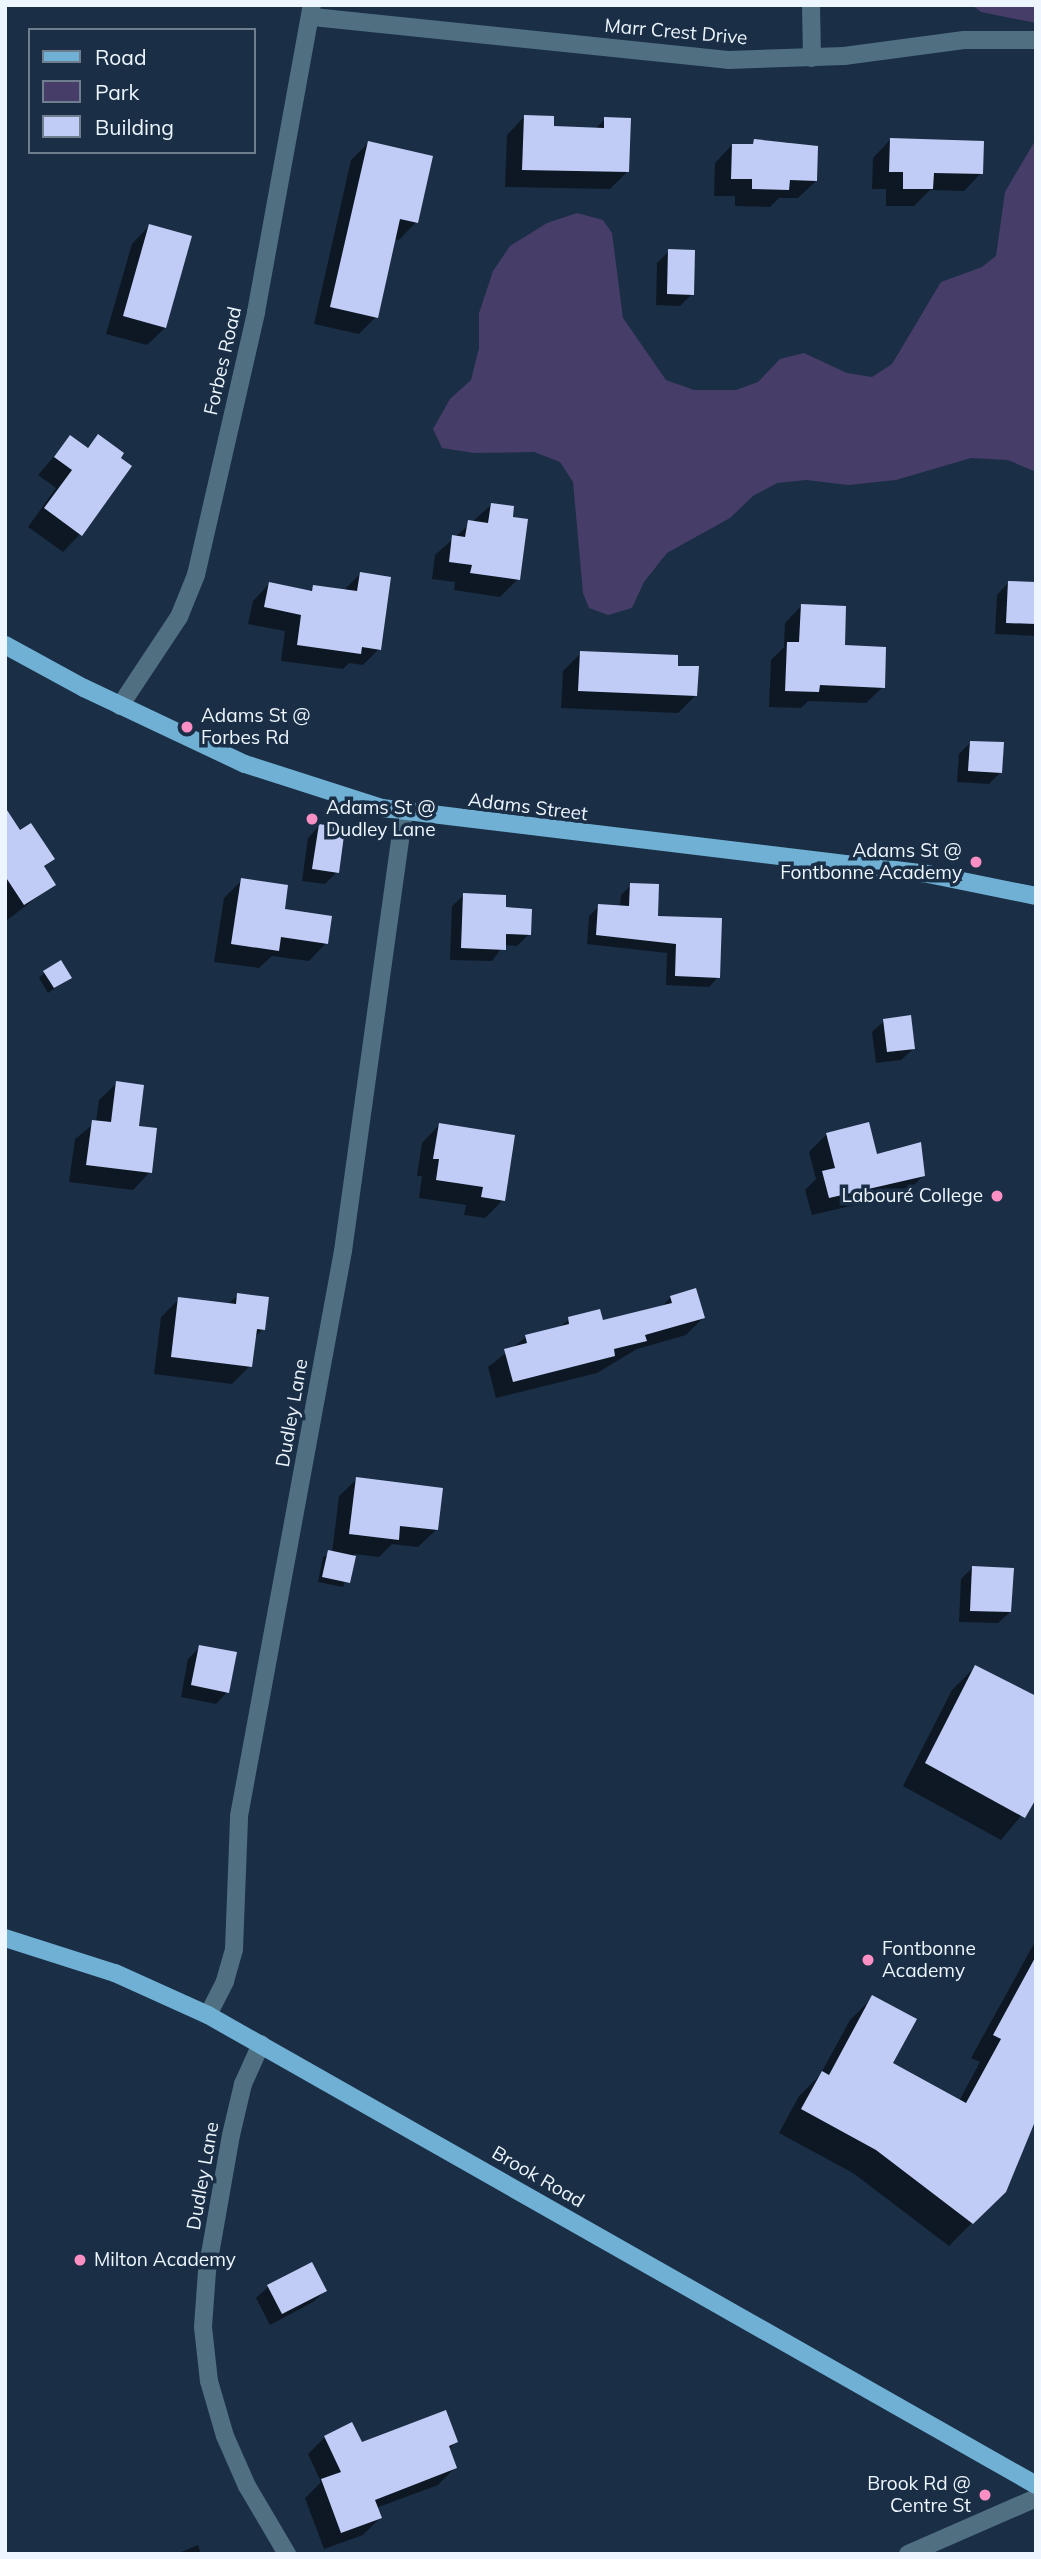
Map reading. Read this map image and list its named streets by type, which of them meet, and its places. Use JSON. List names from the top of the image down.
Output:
{
  "streets": {
    "main road": ["Adams Street", "Brook Road"],
    "street": ["Marr Crest Drive", "Forbes Road", "Dudley Lane"]
  },
  "crossings": [
    ["Marr Crest Drive", "Forbes Road"],
    ["Forbes Road", "Adams Street"],
    ["Adams Street", "Dudley Lane"],
    ["Dudley Lane", "Brook Road"]
  ],
  "places": [
    "Adams St @ Forbes Rd",
    "Adams St @ Dudley Lane",
    "Adams St @ Fontbonne Academy",
    "Labouré College",
    "Fontbonne Academy",
    "Milton Academy",
    "Brook Rd @ Centre St"
  ],
  "legend": ["Road", "Park", "Building"]
}
